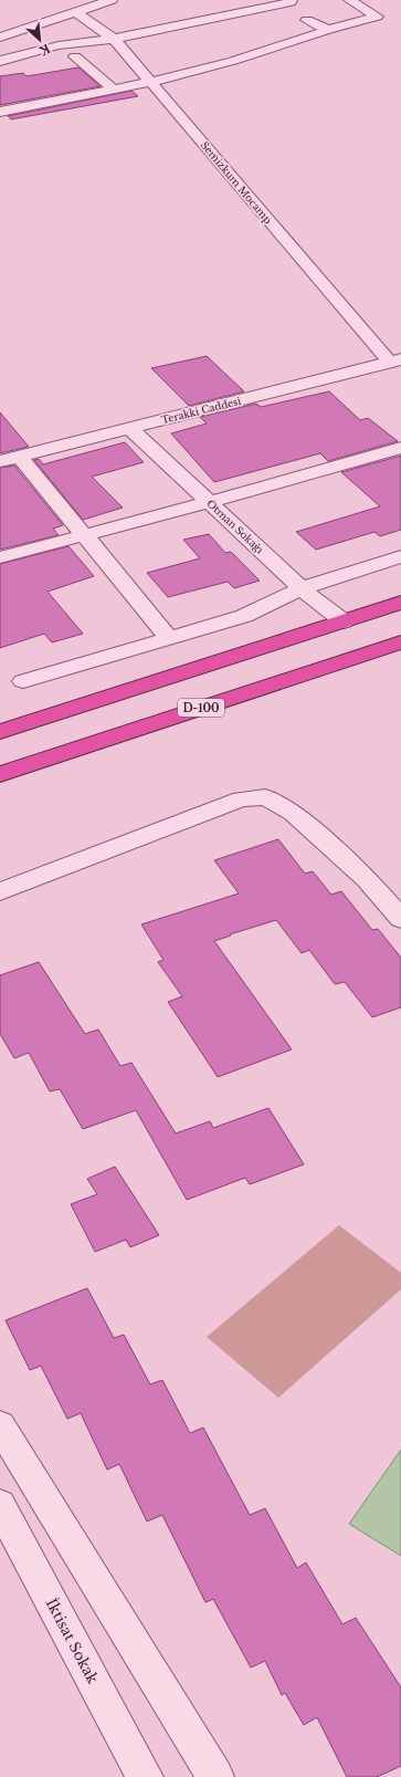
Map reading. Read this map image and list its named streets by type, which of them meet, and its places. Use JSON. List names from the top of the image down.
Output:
{
  "streets": {
    "highway": ["D-100"],
    "street": [
      "Semizkum Mocamp",
      "Terakki Caddesi",
      "Otman Sokağı",
      "İktisat Sokak"
    ]
  },
  "crossings": [
    ["Semizkum Mocamp", "Terakki Caddesi"],
    ["Terakki Caddesi", "Otman Sokağı"]
  ],
  "north": "bottom right"
}
